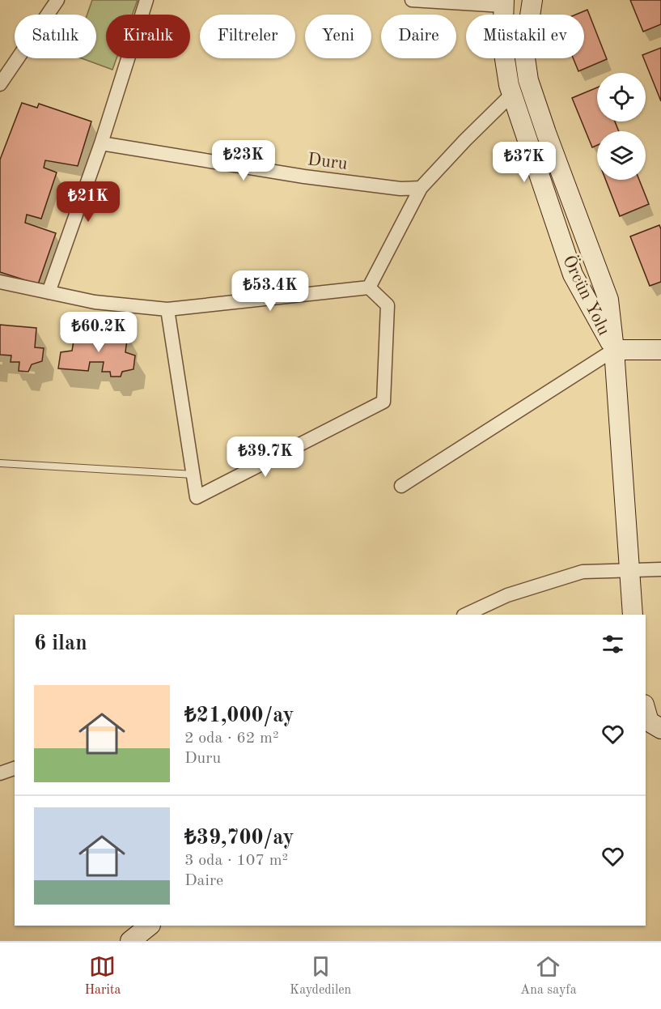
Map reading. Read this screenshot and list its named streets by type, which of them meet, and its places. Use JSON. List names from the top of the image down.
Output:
{
  "streets": {
    "main road": ["Örcün Yolu"],
    "street": ["Duru"]
  },
  "page": {
    "chip": [
      "Satılık",
      "Kiralık",
      "Filtreler",
      "Yeni",
      "Daire",
      "Müstakil ev"
    ],
    "price": [
      "₺23K",
      "₺37K",
      "₺21K",
      "₺53.4K",
      "₺60.2K",
      "₺39.7K"
    ],
    "heading": "6 ilan",
    "list": [
      {
        "name": "₺21,000/ay",
        "note": "2 oda · 62 m² · Duru"
      },
      {
        "name": "₺39,700/ay",
        "note": "3 oda · 107 m² · Daire"
      }
    ],
    "tabs": ["Harita", "Kaydedilen", "Ana sayfa"]
  }
}
